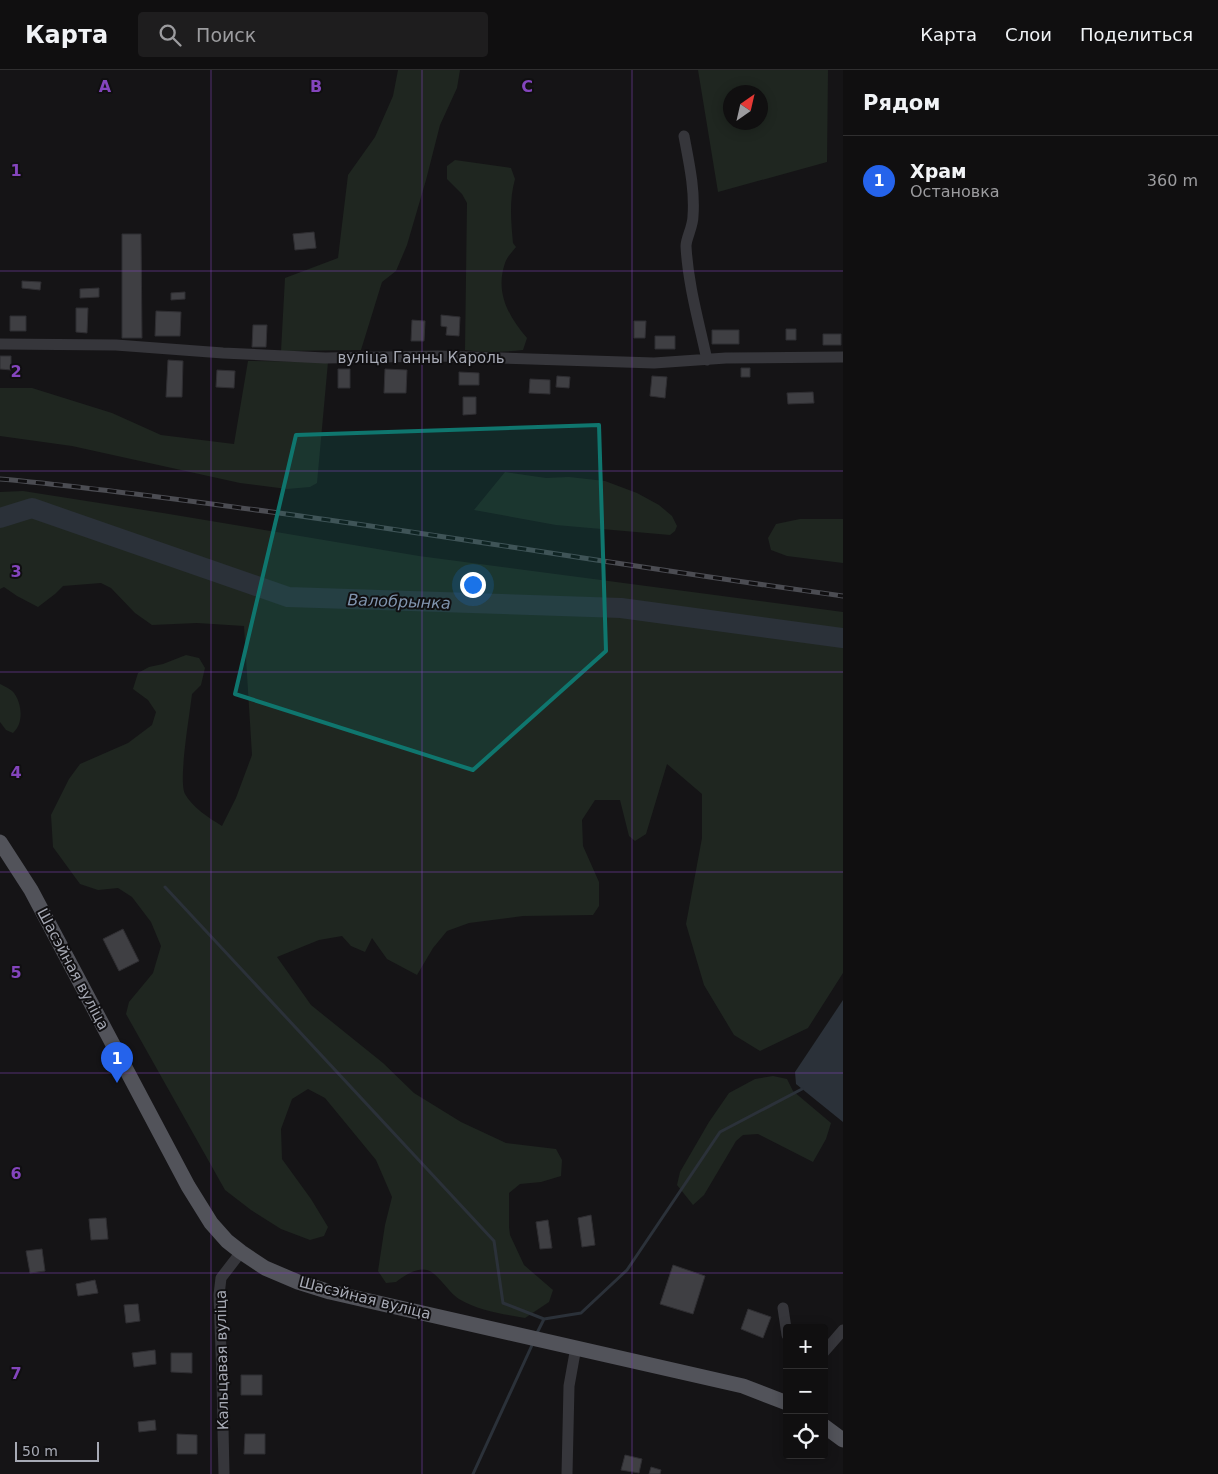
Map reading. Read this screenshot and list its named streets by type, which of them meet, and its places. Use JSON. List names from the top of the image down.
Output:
{
  "streets": {
    "main road": ["Шасэйная вуліца"],
    "street": ["вуліца Ганны Кароль", "Кальцавая вуліца"]
  },
  "crossings": [
    ["Шасэйная вуліца", "Кальцавая вуліца"]
  ],
  "water": ["Валобрынка"],
  "scale_bar": "50 m",
  "north": "top right",
  "page": {
    "header": "Карта",
    "search": "Поиск",
    "nav": ["Карта", "Слои", "Поделиться"],
    "heading": "Рядом",
    "list": [
      {
        "mark": "1",
        "name": "Храм",
        "note": "Остановка",
        "value": "360 m"
      }
    ],
    "pins": "1",
    "map_buttons": ["+", "−"],
    "scale": "50 m"
  },
  "grid": {
    "columns": ["A", "B", "C"],
    "rows": [
      "1",
      "2",
      "3",
      "4",
      "5",
      "6",
      "7"
    ]
  }
}
